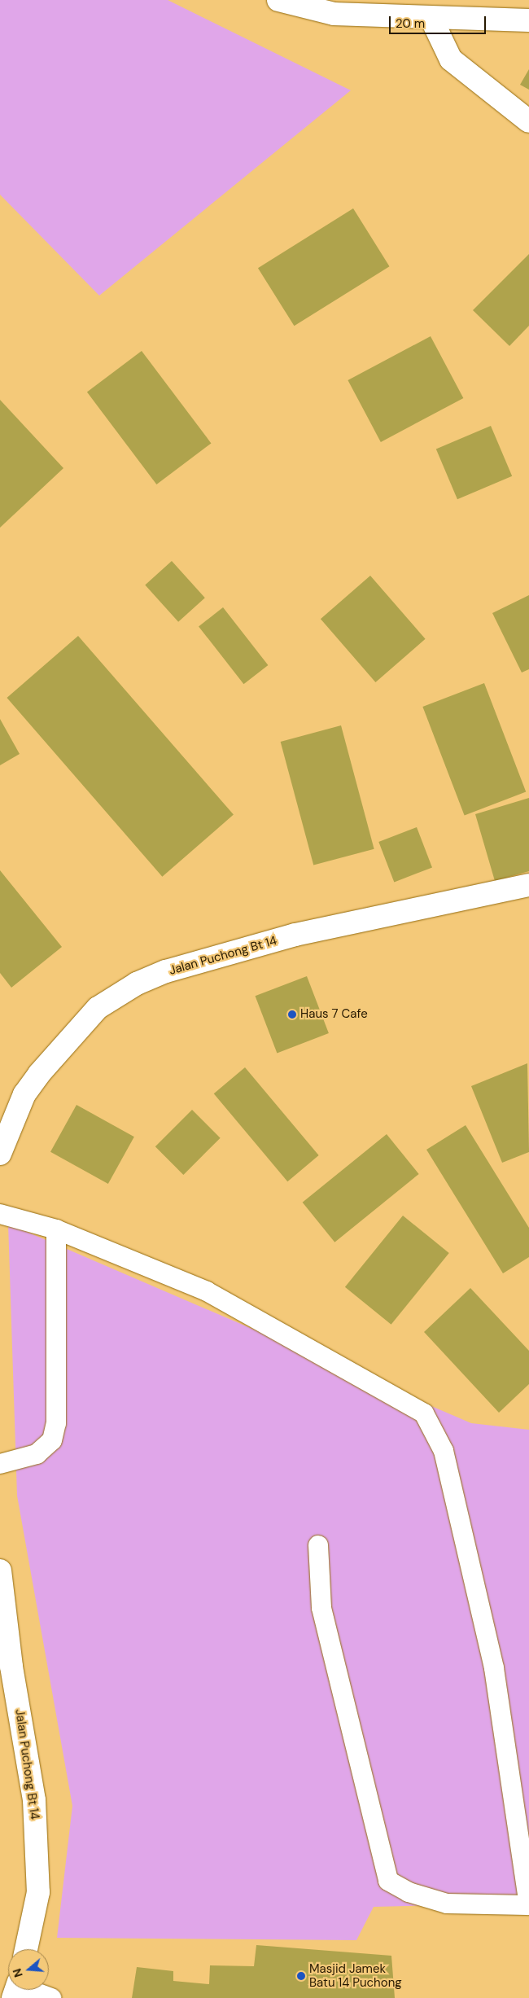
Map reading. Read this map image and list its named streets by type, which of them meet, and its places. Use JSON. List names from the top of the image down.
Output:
{
  "streets": {
    "street": ["Jalan Puchong Bt 14"]
  },
  "places": ["Haus 7 Cafe", "Masjid Jamek Batu 14 Puchong"],
  "scale_bar": "20 m",
  "north": "left"
}
